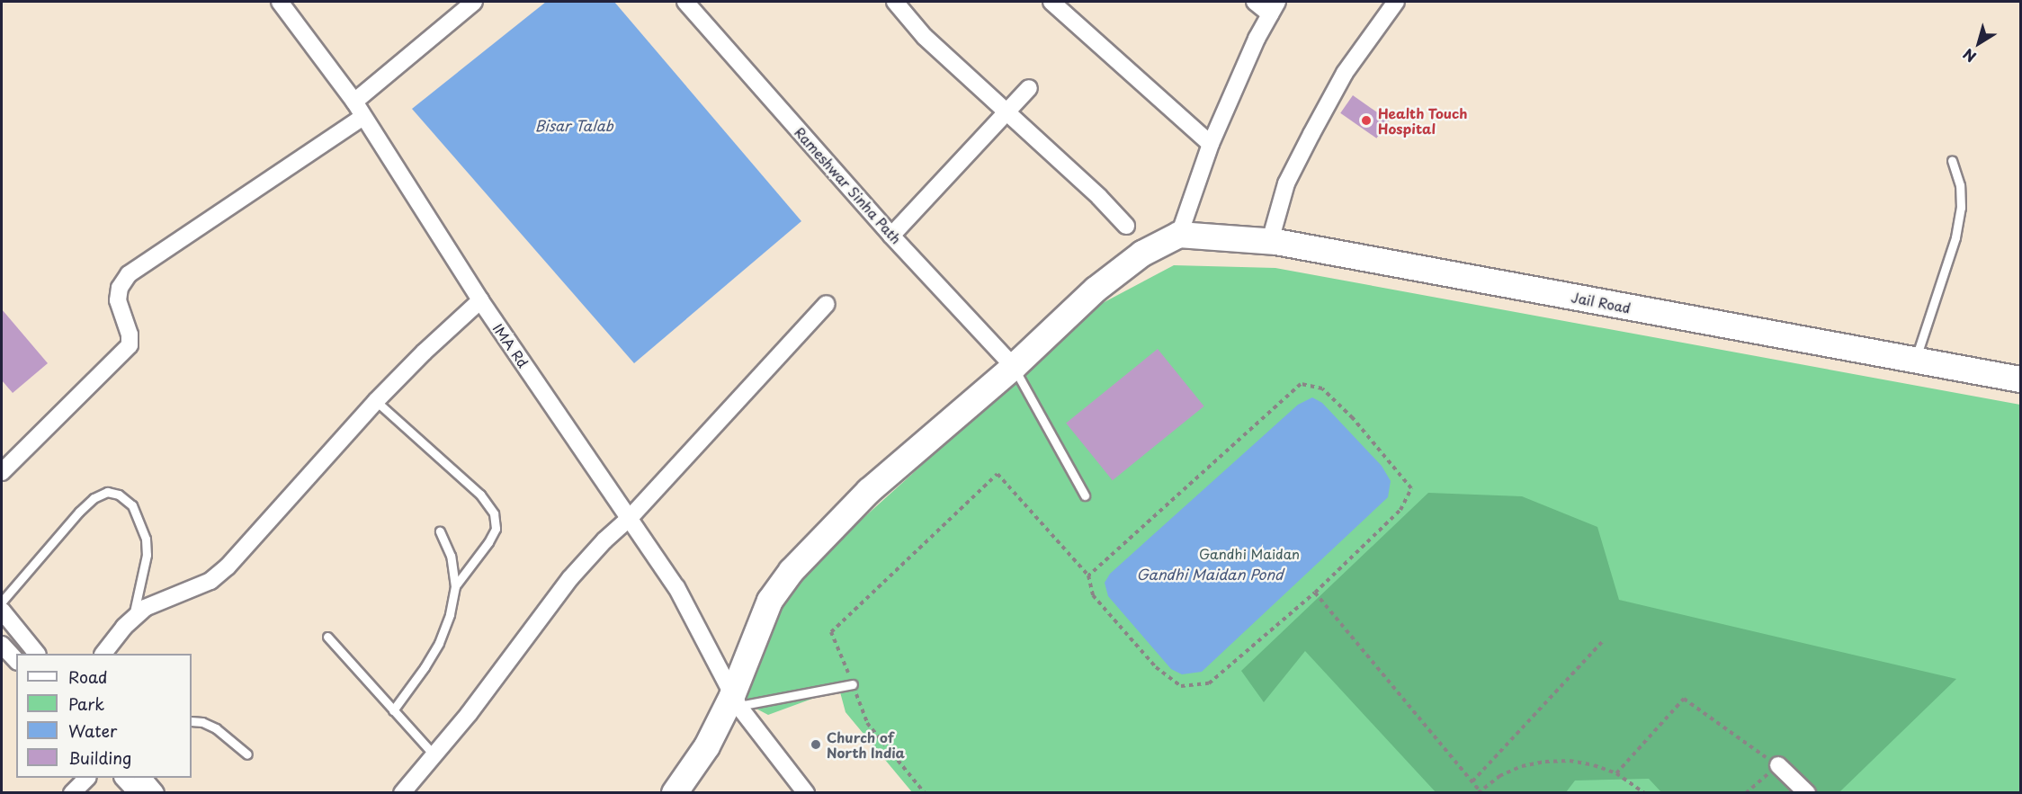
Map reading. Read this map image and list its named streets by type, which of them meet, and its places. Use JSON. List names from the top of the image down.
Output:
{
  "streets": {
    "main road": ["Jail Road"],
    "street": ["Rameshwar Sinha Path", "IMA Rd"]
  },
  "water": ["Bisar Talab", "Gandhi Maidan Pond"],
  "parks": ["Gandhi Maidan"],
  "places": ["Health Touch Hospital", "Church of North India"],
  "legend": [
    "Road",
    "Park",
    "Water",
    "Building"
  ],
  "north": "bottom left"
}
